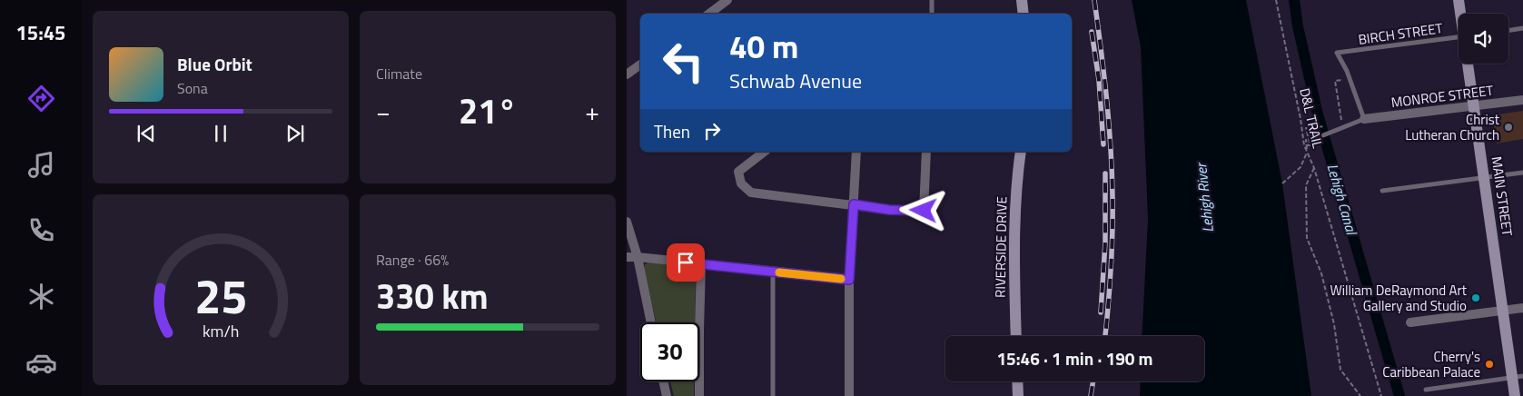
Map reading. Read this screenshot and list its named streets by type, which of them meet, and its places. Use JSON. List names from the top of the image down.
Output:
{
  "streets": {
    "street": ["MONROE STREET", "MAIN STREET", "RIVERSIDE DRIVE"],
    "lane": ["BIRCH STREET"],
    "path": ["D&L TRAIL"]
  },
  "crossings": [
    ["MONROE STREET", "MAIN STREET"]
  ],
  "water": ["Lehigh River", "Lehigh Canal"],
  "places": ["Christ Lutheran Church", "William DeRaymond Art Gallery and Studio", "Cherry's Caribbean Palace"],
  "page": {
    "tabs": "15:45",
    "tile": [
      "Climate",
      ["Range · 66%", "330 km"]
    ],
    "turn": ["40 m", "Schwab Avenue"],
    "song": ["Blue Orbit", "Sona"],
    "heat": ["−", "21°", "+"],
    "then": "Then",
    "limit": "30",
    "trip": "15:46 · 1 min · 190 m",
    "gauge": ["25", "km/h"]
  }
}
